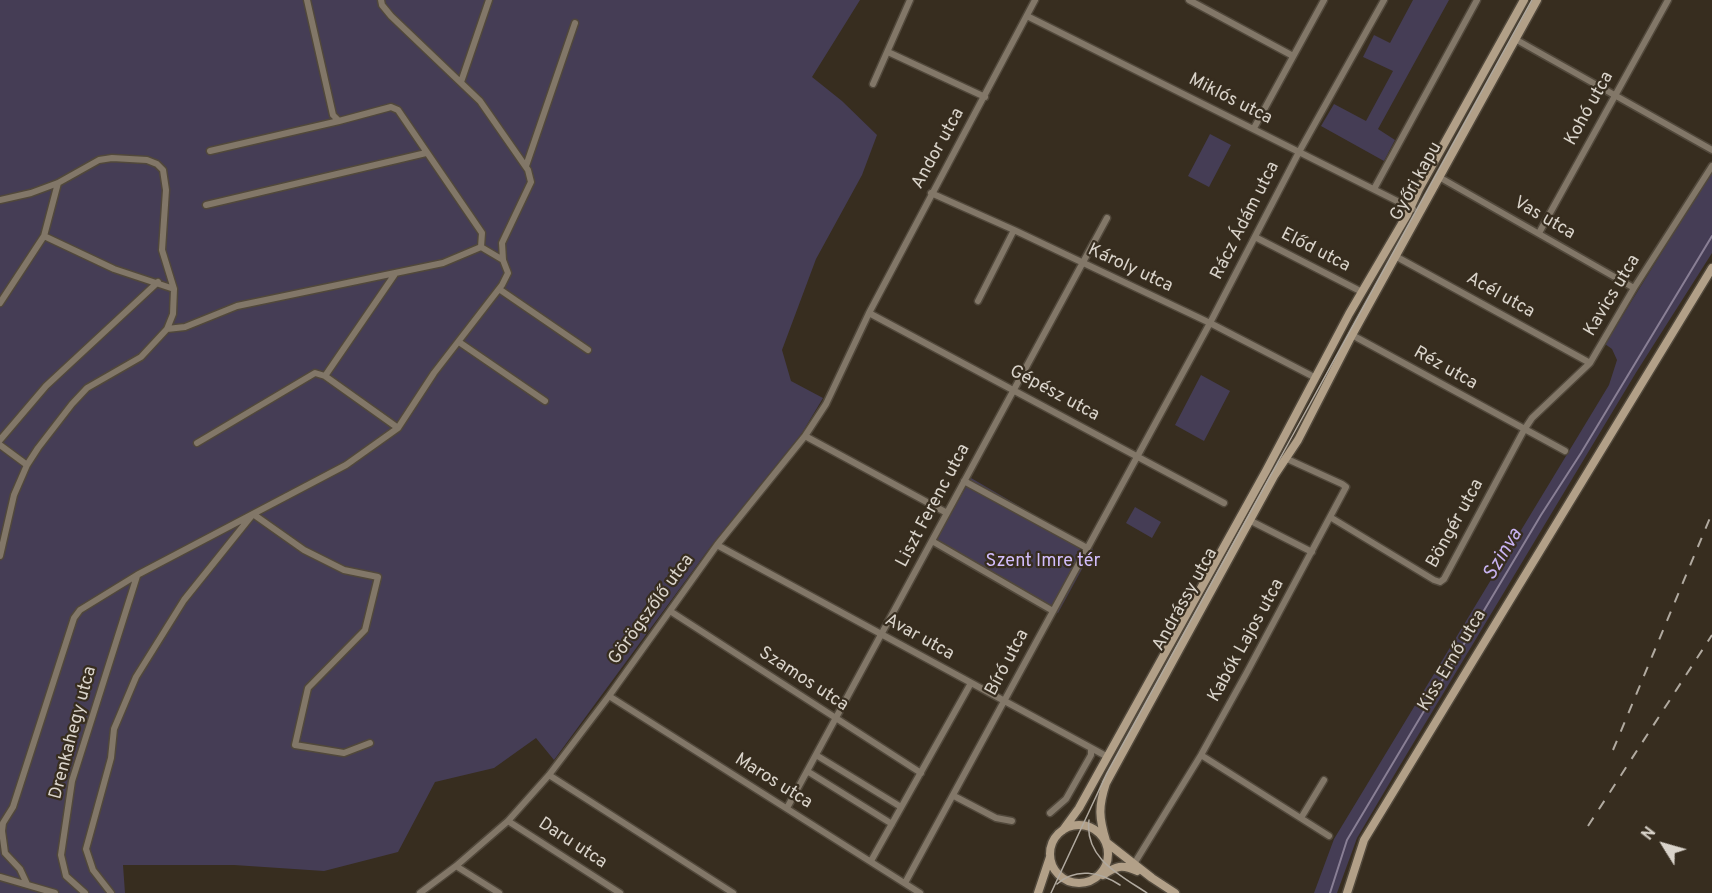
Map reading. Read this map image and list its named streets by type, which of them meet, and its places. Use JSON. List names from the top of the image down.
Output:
{
  "streets": {
    "street": [
      "Miklós utca",
      "Kohó utca",
      "Andor utca",
      "Győri kapu",
      "Vas utca",
      "Rácz Ádám utca",
      "Előd utca",
      "Károly utca",
      "Acél utca",
      "Kavics utca",
      "Réz utca",
      "Gépész utca",
      "Liszt Ferenc utca",
      "Böngér utca",
      "Andrássy utca",
      "Görögszőlő utca",
      "Avar utca",
      "Kabók Lajos utca",
      "Kiss Ernő utca",
      "Bíró utca",
      "Szamos utca",
      "Drenkahegy utca",
      "Maros utca",
      "Daru utca"
    ]
  },
  "crossings": [
    ["Miklós utca", "Andor utca"],
    ["Miklós utca", "Győri kapu"],
    ["Miklós utca", "Rácz Ádám utca"],
    ["Kohó utca", "Vas utca"],
    ["Andor utca", "Károly utca"],
    ["Andor utca", "Gépész utca"],
    ["Andor utca", "Görögszőlő utca"],
    ["Győri kapu", "Vas utca"],
    ["Győri kapu", "Előd utca"],
    ["Győri kapu", "Károly utca"],
    ["Győri kapu", "Acél utca"],
    ["Győri kapu", "Réz utca"],
    ["Győri kapu", "Andrássy utca"],
    ["Vas utca", "Kavics utca"],
    ["Rácz Ádám utca", "Előd utca"],
    ["Rácz Ádám utca", "Károly utca"],
    ["Rácz Ádám utca", "Gépész utca"],
    ["Rácz Ádám utca", "Bíró utca"],
    ["Károly utca", "Liszt Ferenc utca"],
    ["Károly utca", "Andrássy utca"],
    ["Acél utca", "Kavics utca"],
    ["Kavics utca", "Réz utca"],
    ["Kavics utca", "Böngér utca"],
    ["Réz utca", "Böngér utca"],
    ["Gépész utca", "Liszt Ferenc utca"],
    ["Gépész utca", "Görögszőlő utca"],
    ["Gépész utca", "Bíró utca"],
    ["Liszt Ferenc utca", "Avar utca"],
    ["Liszt Ferenc utca", "Szamos utca"],
    ["Liszt Ferenc utca", "Maros utca"],
    ["Böngér utca", "Kabók Lajos utca"],
    ["Andrássy utca", "Avar utca"],
    ["Andrássy utca", "Kabók Lajos utca"],
    ["Görögszőlő utca", "Avar utca"],
    ["Görögszőlő utca", "Szamos utca"],
    ["Görögszőlő utca", "Maros utca"],
    ["Görögszőlő utca", "Daru utca"],
    ["Avar utca", "Bíró utca"],
    ["Bíró utca", "Maros utca"]
  ],
  "water": ["Szinva"],
  "parks": ["Szent Imre tér"],
  "north": "top left"
}
